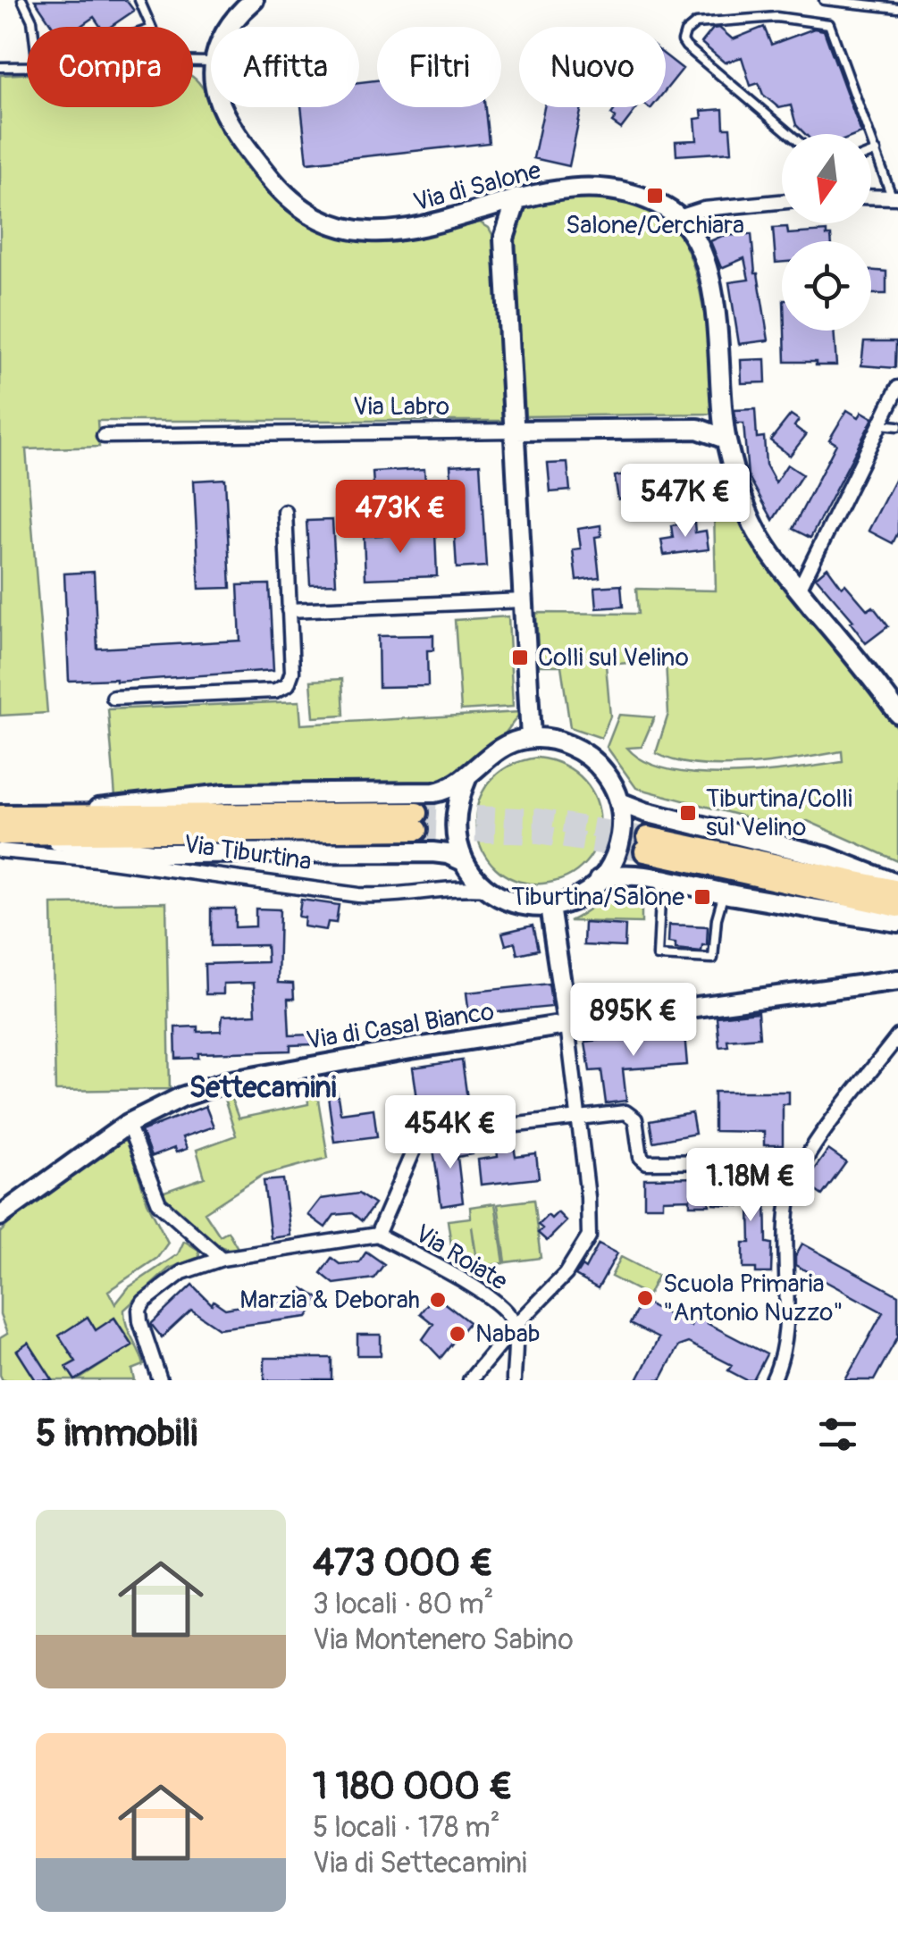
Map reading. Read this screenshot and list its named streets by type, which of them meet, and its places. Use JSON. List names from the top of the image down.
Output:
{
  "streets": {
    "main road": ["Via Tiburtina"],
    "street": [
      "Via di Salone",
      "Via Labro",
      "Via di Casal Bianco",
      "Via Roiate"
    ]
  },
  "crossings": [
    ["Via di Salone", "Via Labro"]
  ],
  "districts": ["Settecamini"],
  "places": {
    "transit": [
      "Salone/Cerchiara",
      "Colli sul Velino",
      "Tiburtina/Colli sul Velino",
      "Tiburtina/Salone"
    ],
    "other": ["Scuola Primaria \"Antonio Nuzzo\"", "Marzia & Deborah", "Nabab"]
  },
  "north": "bottom",
  "page": {
    "chip": [
      "Compra",
      "Affitta",
      "Filtri",
      "Nuovo"
    ],
    "price": [
      "547K €",
      "473K €",
      "895K €",
      "454K €",
      "1.18M €"
    ],
    "heading": "5 immobili",
    "list": [
      {
        "name": "473 000 €",
        "note": "3 locali · 80 m² · Via Montenero Sabino"
      },
      {
        "name": "1 180 000 €",
        "note": "5 locali · 178 m² · Via di Settecamini"
      }
    ]
  }
}
